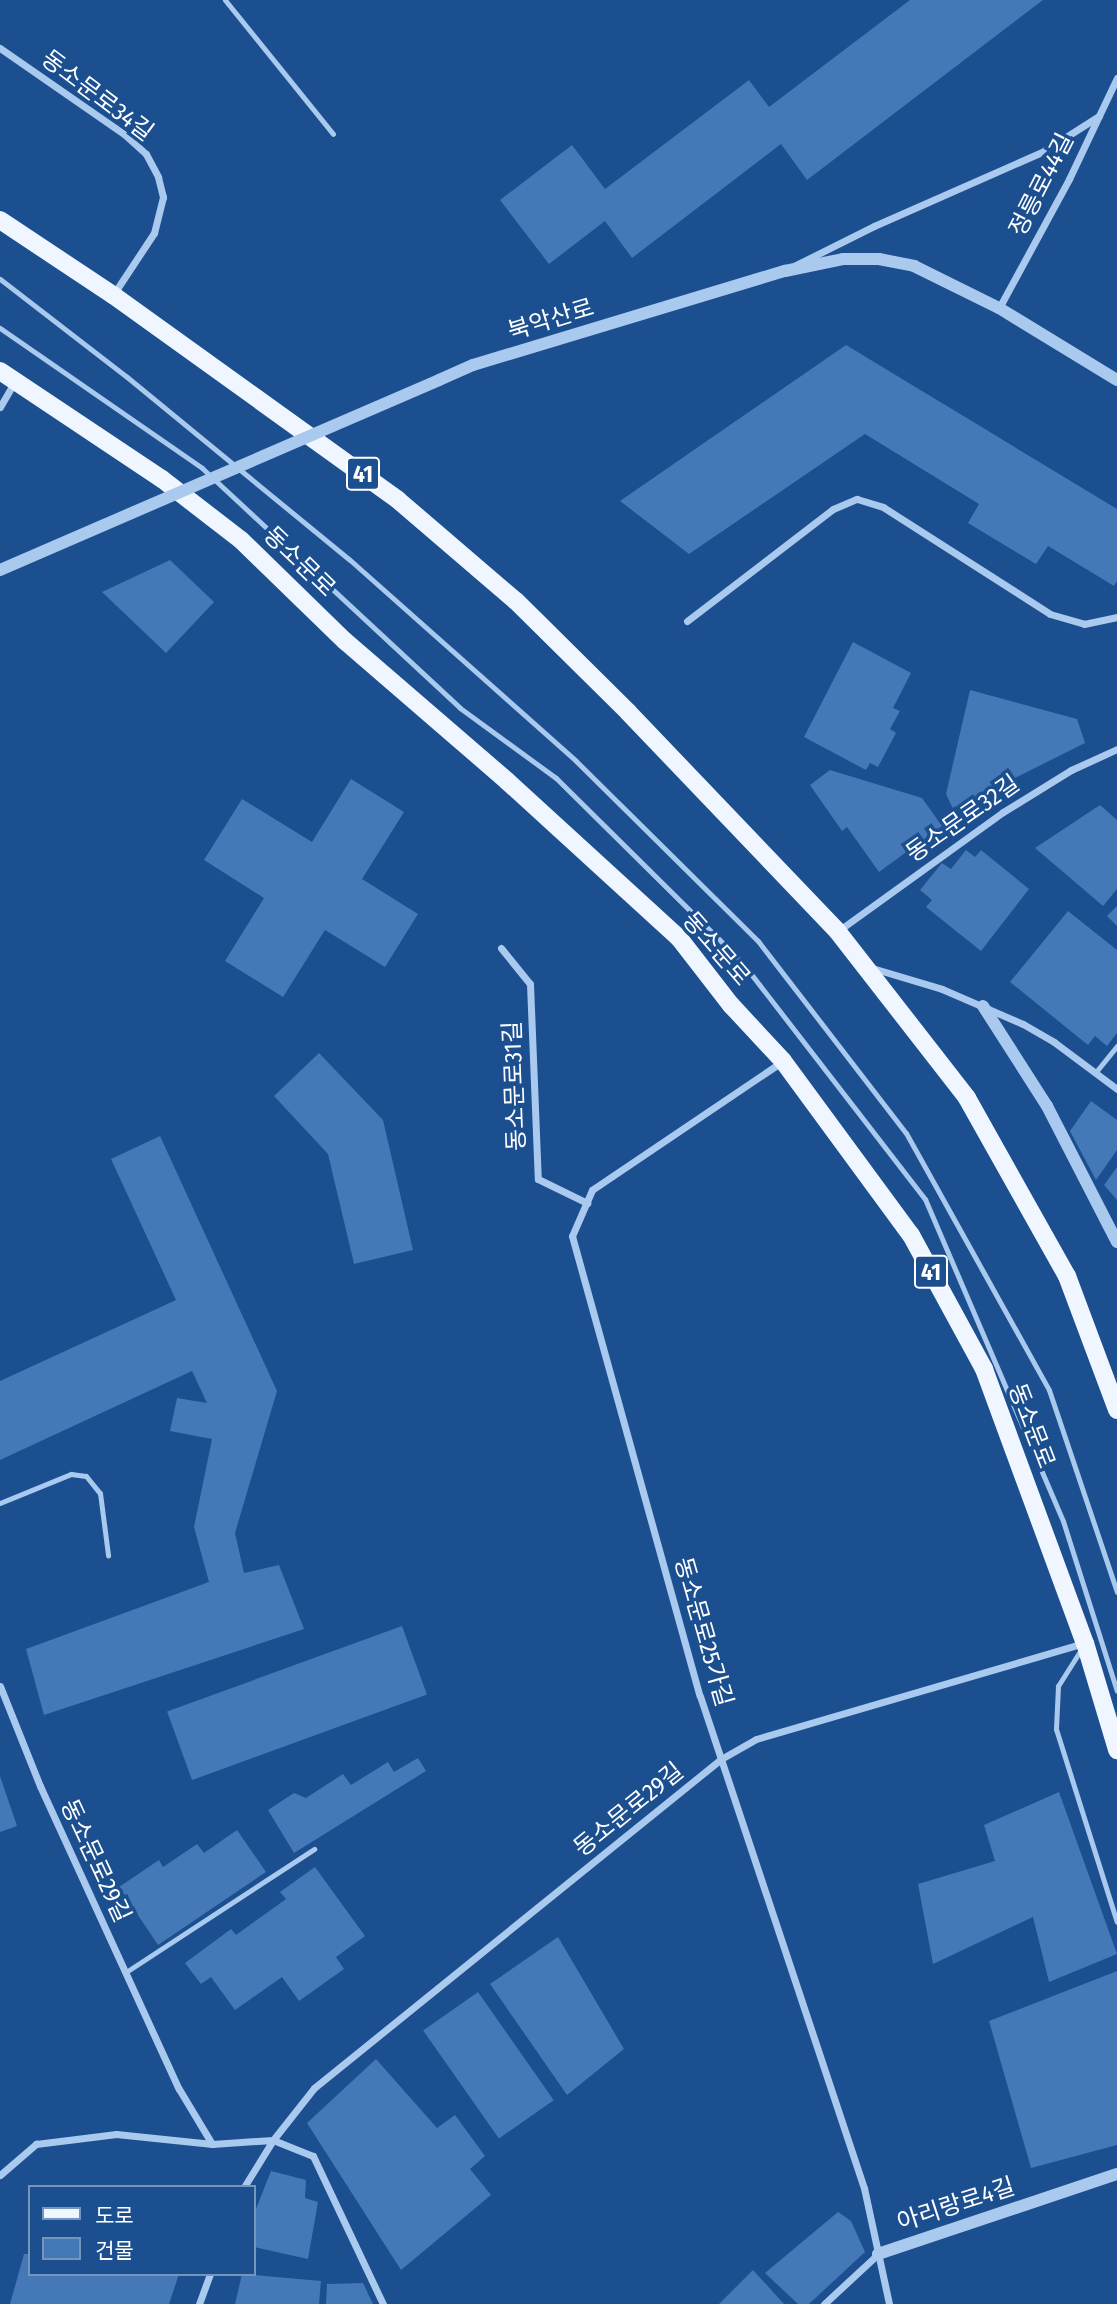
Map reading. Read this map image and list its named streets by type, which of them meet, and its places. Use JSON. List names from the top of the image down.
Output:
{
  "streets": {
    "main road": ["41", "동소문로"],
    "street": [
      "동소문로34길",
      "정릉로44길",
      "북악산로",
      "동소문로32길",
      "동소문로31길",
      "동소문로25가길",
      "동소문로29길",
      "아리랑로4길"
    ]
  },
  "crossings": [
    ["동소문로34길", "41"],
    ["정릉로44길", "북악산로"],
    ["41", "동소문로32길"],
    ["동소문로", "동소문로25가길"],
    ["동소문로", "동소문로29길"],
    ["동소문로31길", "동소문로25가길"],
    ["동소문로25가길", "동소문로29길"],
    ["동소문로25가길", "아리랑로4길"]
  ],
  "legend": ["도로", "건물"]
}
